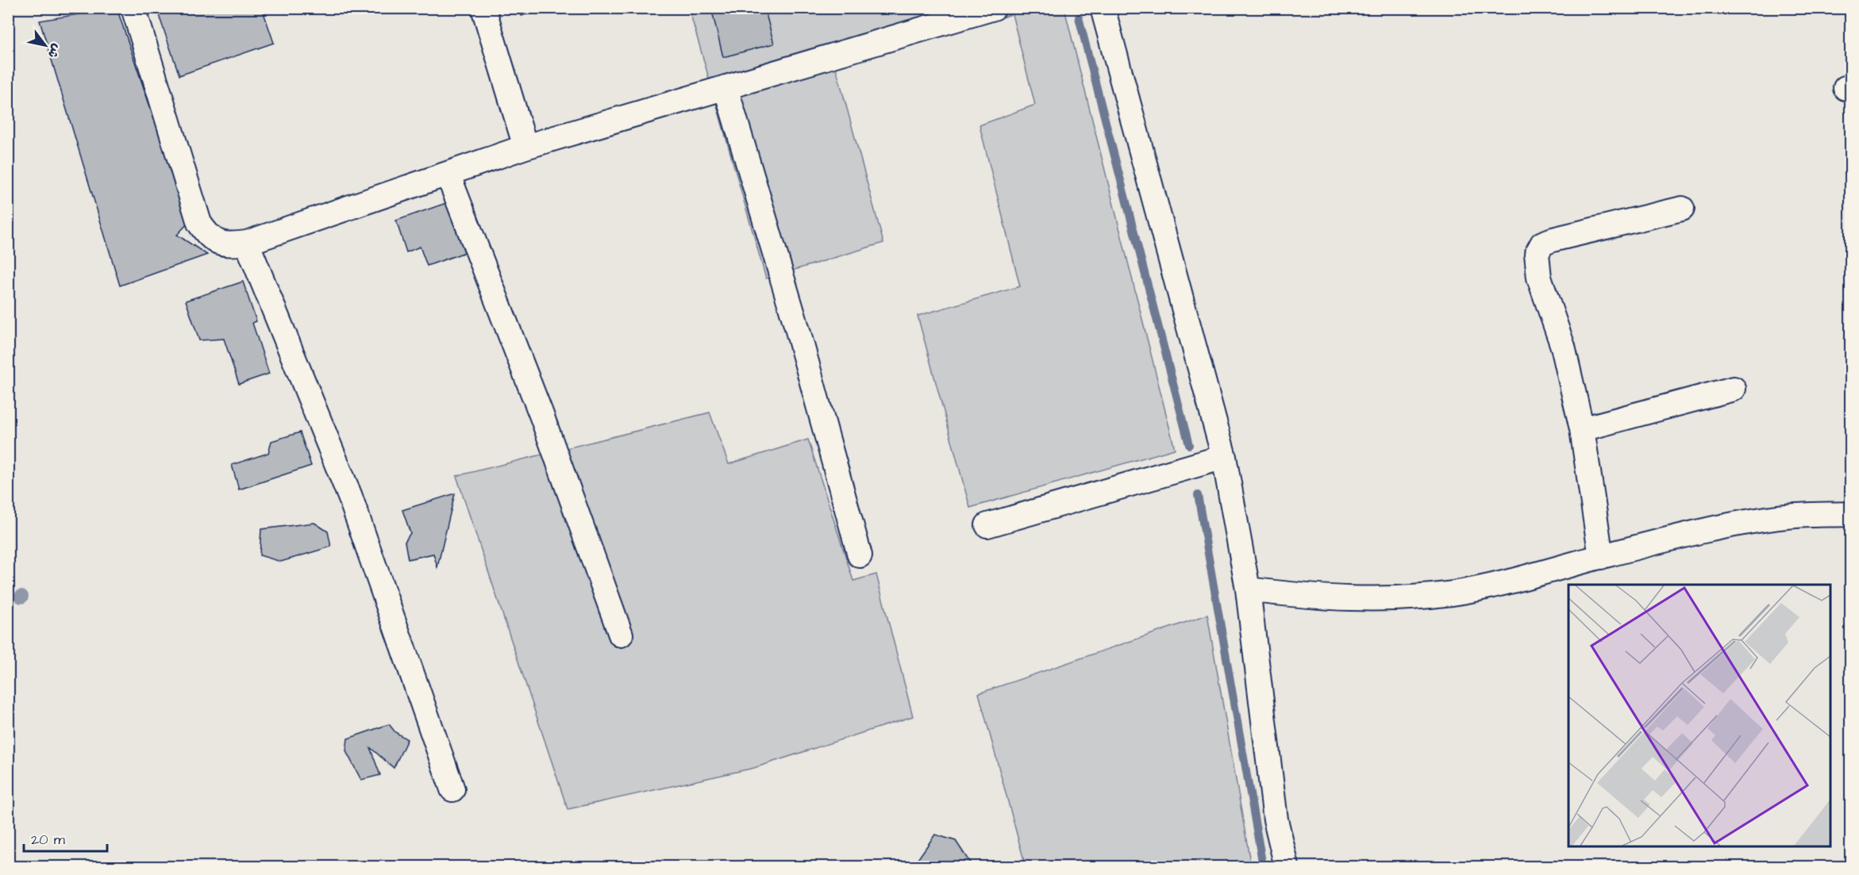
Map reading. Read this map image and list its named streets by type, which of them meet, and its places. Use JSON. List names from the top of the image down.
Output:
{
  "scale_bar": "20 m",
  "north": "bottom right"
}
